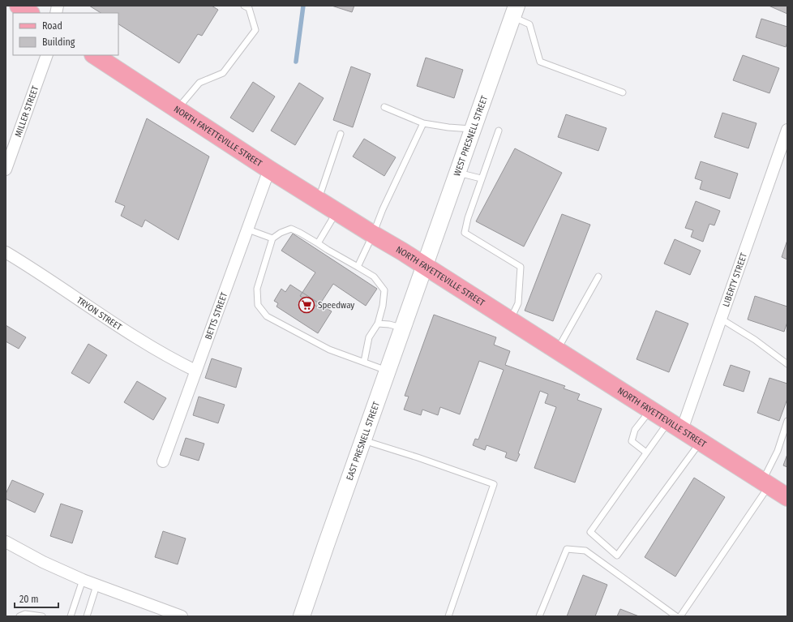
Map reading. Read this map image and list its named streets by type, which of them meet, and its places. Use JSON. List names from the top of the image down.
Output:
{
  "streets": {
    "main road": ["NORTH FAYETTEVILLE STREET", "WEST PRESNELL STREET", "EAST PRESNELL STREET"],
    "street": [
      "MILLER STREET",
      "LIBERTY STREET",
      "TRYON STREET",
      "BETTS STREET"
    ]
  },
  "crossings": [
    ["NORTH FAYETTEVILLE STREET", "WEST PRESNELL STREET"],
    ["NORTH FAYETTEVILLE STREET", "LIBERTY STREET"],
    ["NORTH FAYETTEVILLE STREET", "BETTS STREET"],
    ["NORTH FAYETTEVILLE STREET", "EAST PRESNELL STREET"],
    ["WEST PRESNELL STREET", "EAST PRESNELL STREET"],
    ["TRYON STREET", "BETTS STREET"]
  ],
  "places": {
    "supermarket": ["Speedway"]
  },
  "legend": ["Road", "Building"],
  "scale_bar": "20 m"
}
